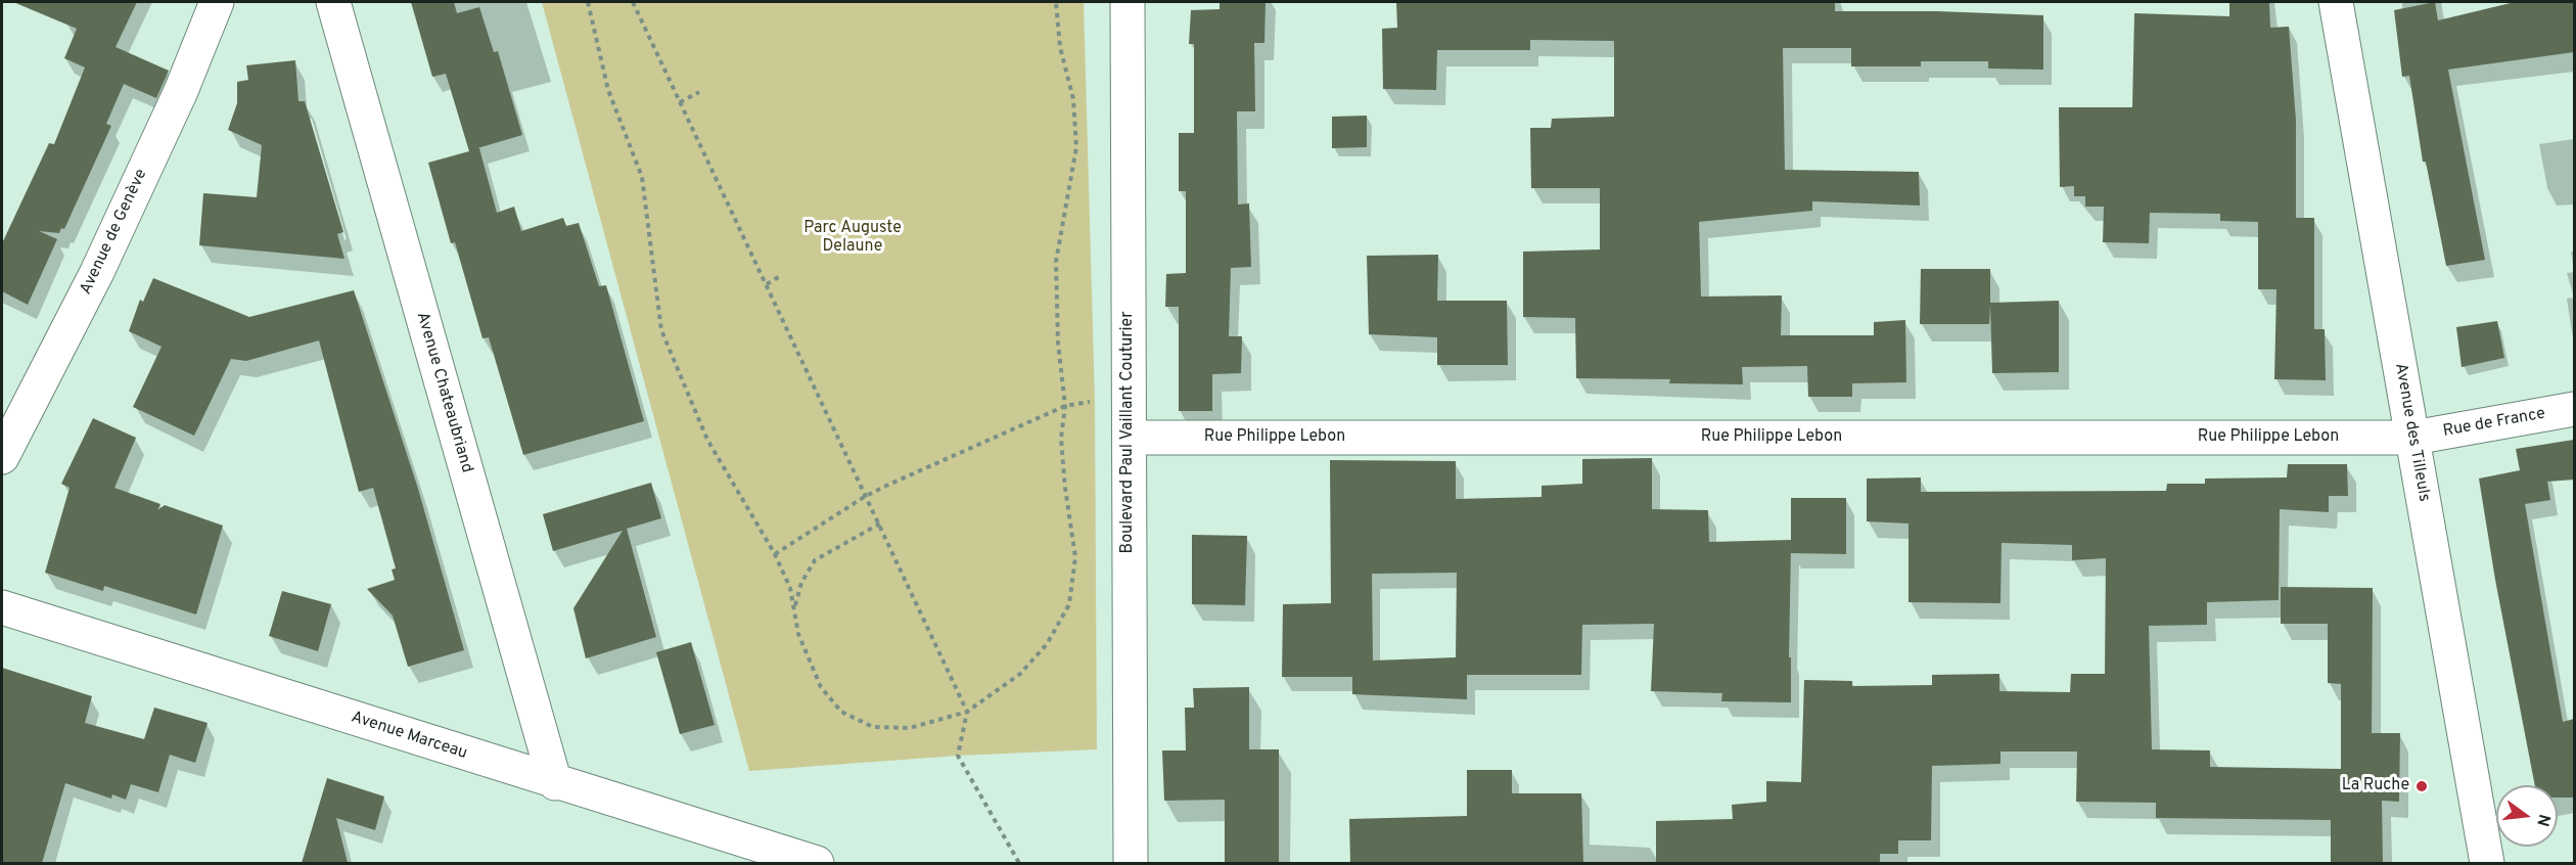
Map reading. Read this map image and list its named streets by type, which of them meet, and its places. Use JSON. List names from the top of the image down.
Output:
{
  "streets": {
    "street": [
      "Avenue de Genève",
      "Avenue Chateaubriand",
      "Rue de France",
      "Boulevard Paul Vaillant Couturier",
      "Avenue des Tilleuls",
      "Rue Philippe Lebon",
      "Avenue Marceau"
    ]
  },
  "crossings": [
    ["Avenue Chateaubriand", "Avenue Marceau"],
    ["Rue de France", "Avenue des Tilleuls"],
    ["Rue de France", "Rue Philippe Lebon"],
    ["Boulevard Paul Vaillant Couturier", "Rue Philippe Lebon"],
    ["Avenue des Tilleuls", "Rue Philippe Lebon"]
  ],
  "parks": ["Parc Auguste Delaune"],
  "places": ["La Ruche"],
  "north": "right"
}
